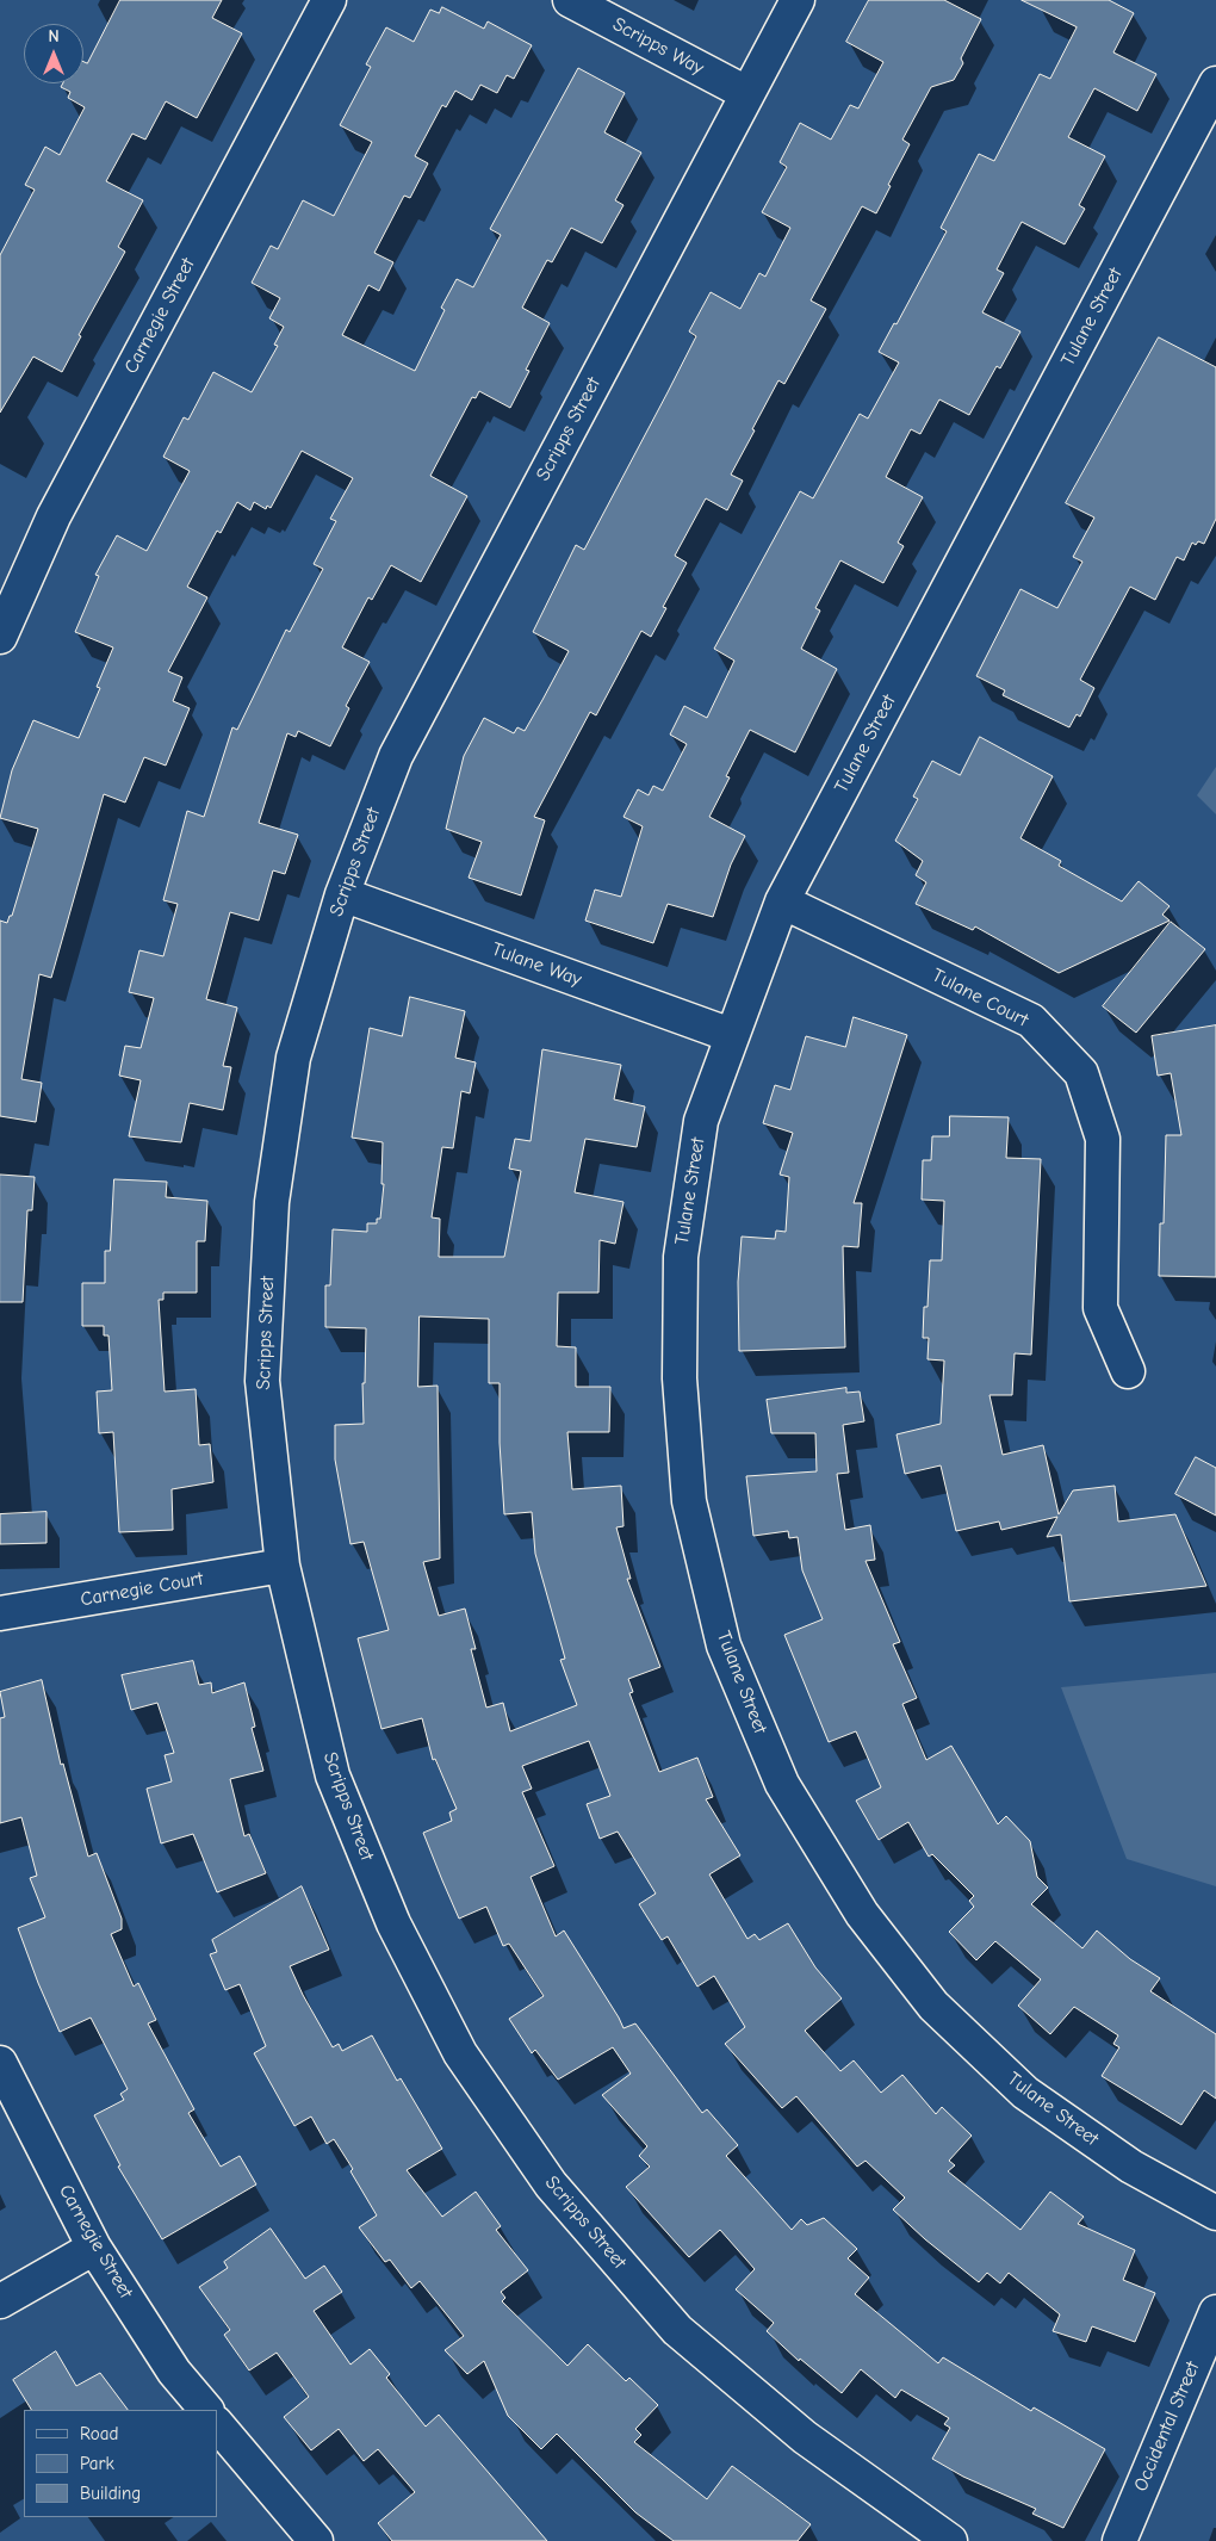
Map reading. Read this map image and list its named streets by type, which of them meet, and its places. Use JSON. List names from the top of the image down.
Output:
{
  "streets": {
    "street": [
      "Scripps Way",
      "Carnegie Street",
      "Tulane Street",
      "Scripps Street",
      "Tulane Way",
      "Tulane Court",
      "Carnegie Court",
      "Occidental Street"
    ]
  },
  "crossings": [
    ["Scripps Way", "Scripps Street"],
    ["Tulane Street", "Tulane Way"],
    ["Tulane Street", "Tulane Court"],
    ["Scripps Street", "Tulane Way"],
    ["Scripps Street", "Carnegie Court"]
  ],
  "legend": ["Road", "Park", "Building"],
  "north": "top"
}
